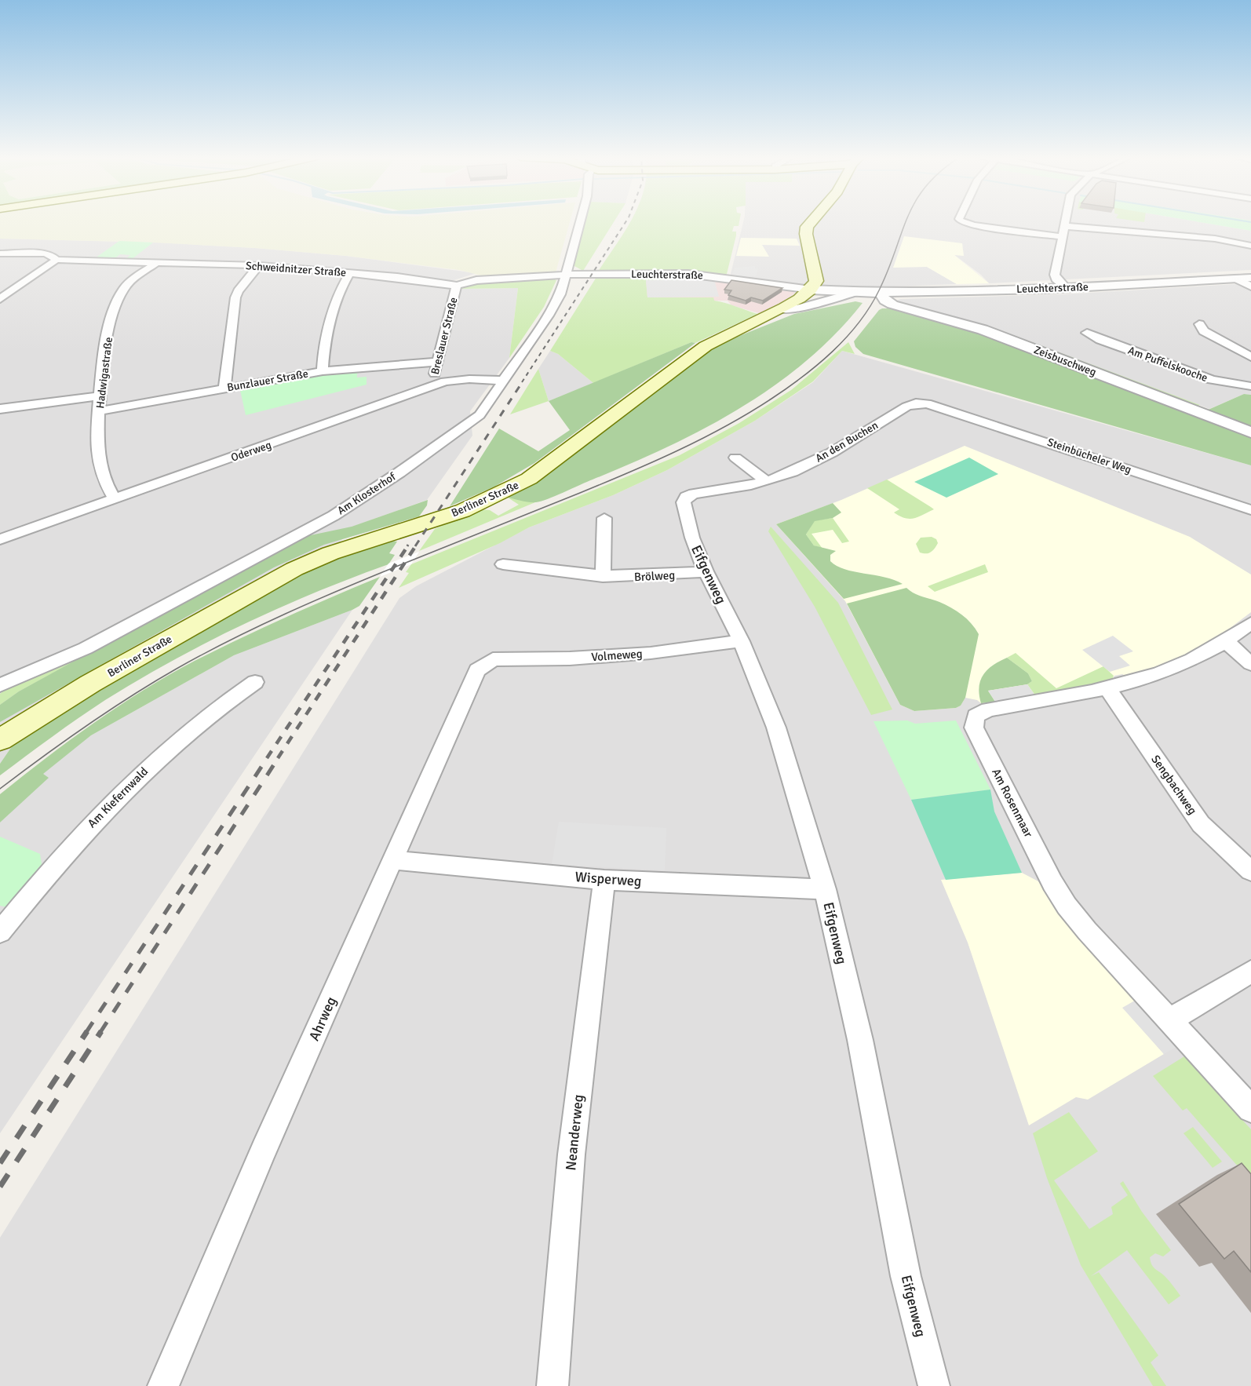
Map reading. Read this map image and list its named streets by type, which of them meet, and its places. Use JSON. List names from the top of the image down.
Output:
{
  "streets": {
    "main road": ["Berliner Straße"],
    "street": [
      "Schweidnitzer Straße",
      "Leuchterstraße",
      "Breslauer Straße",
      "Zeisbuschweg",
      "Am Puffelskooche",
      "Hadwigastraße",
      "Bunzlauer Straße",
      "An den Buchen",
      "Oderweg",
      "Steinbücheler Weg",
      "Am Klosterhof",
      "Eifgenweg",
      "Brölweg",
      "Volmeweg",
      "Sengbachweg",
      "Am Kiefernwald",
      "Am Rosenmaar",
      "Wisperweg",
      "Ahrweg",
      "Neanderweg"
    ]
  },
  "crossings": [
    ["Schweidnitzer Straße", "Leuchterstraße"],
    ["Schweidnitzer Straße", "Breslauer Straße"],
    ["Schweidnitzer Straße", "Hadwigastraße"],
    ["Schweidnitzer Straße", "Am Klosterhof"],
    ["Leuchterstraße", "Zeisbuschweg"],
    ["Leuchterstraße", "Berliner Straße"],
    ["Breslauer Straße", "Bunzlauer Straße"],
    ["Breslauer Straße", "Oderweg"],
    ["Hadwigastraße", "Bunzlauer Straße"],
    ["Hadwigastraße", "Oderweg"],
    ["An den Buchen", "Steinbücheler Weg"],
    ["An den Buchen", "Eifgenweg"],
    ["Oderweg", "Am Klosterhof"],
    ["Eifgenweg", "Brölweg"],
    ["Eifgenweg", "Volmeweg"],
    ["Eifgenweg", "Wisperweg"],
    ["Volmeweg", "Ahrweg"],
    ["Sengbachweg", "Am Rosenmaar"],
    ["Wisperweg", "Ahrweg"],
    ["Wisperweg", "Neanderweg"]
  ]
}
